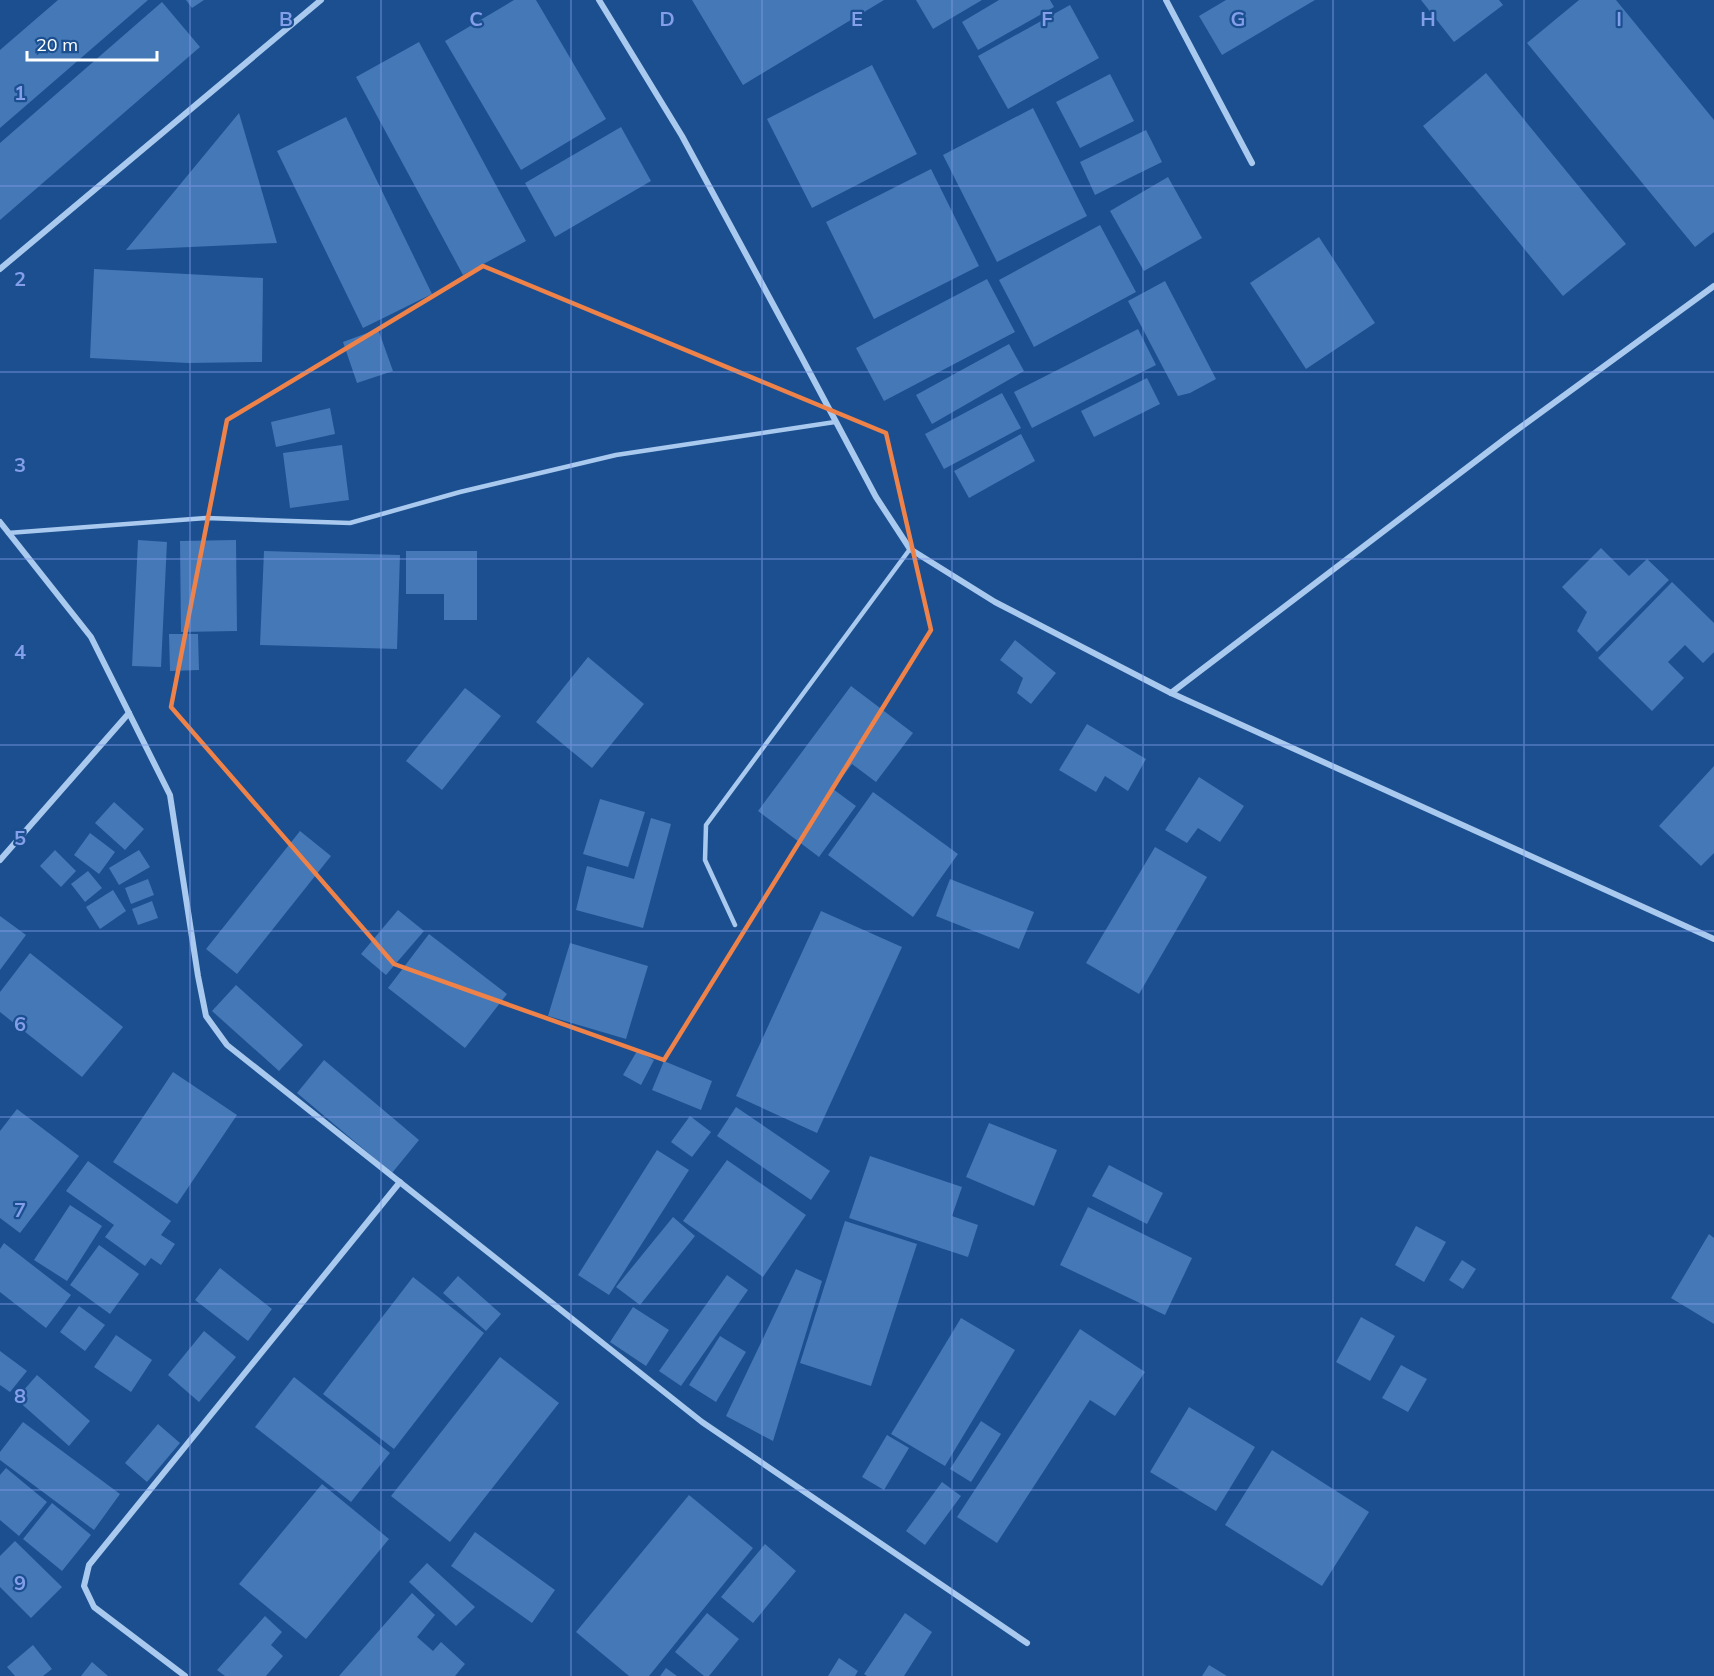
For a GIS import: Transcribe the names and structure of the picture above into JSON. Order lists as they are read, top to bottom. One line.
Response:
{"scale_bar":"20 m","grid":{"columns":["B","C","D","E","F","G","H","I"],"rows":["1","2","3","4","5","6","7","8","9"]}}
